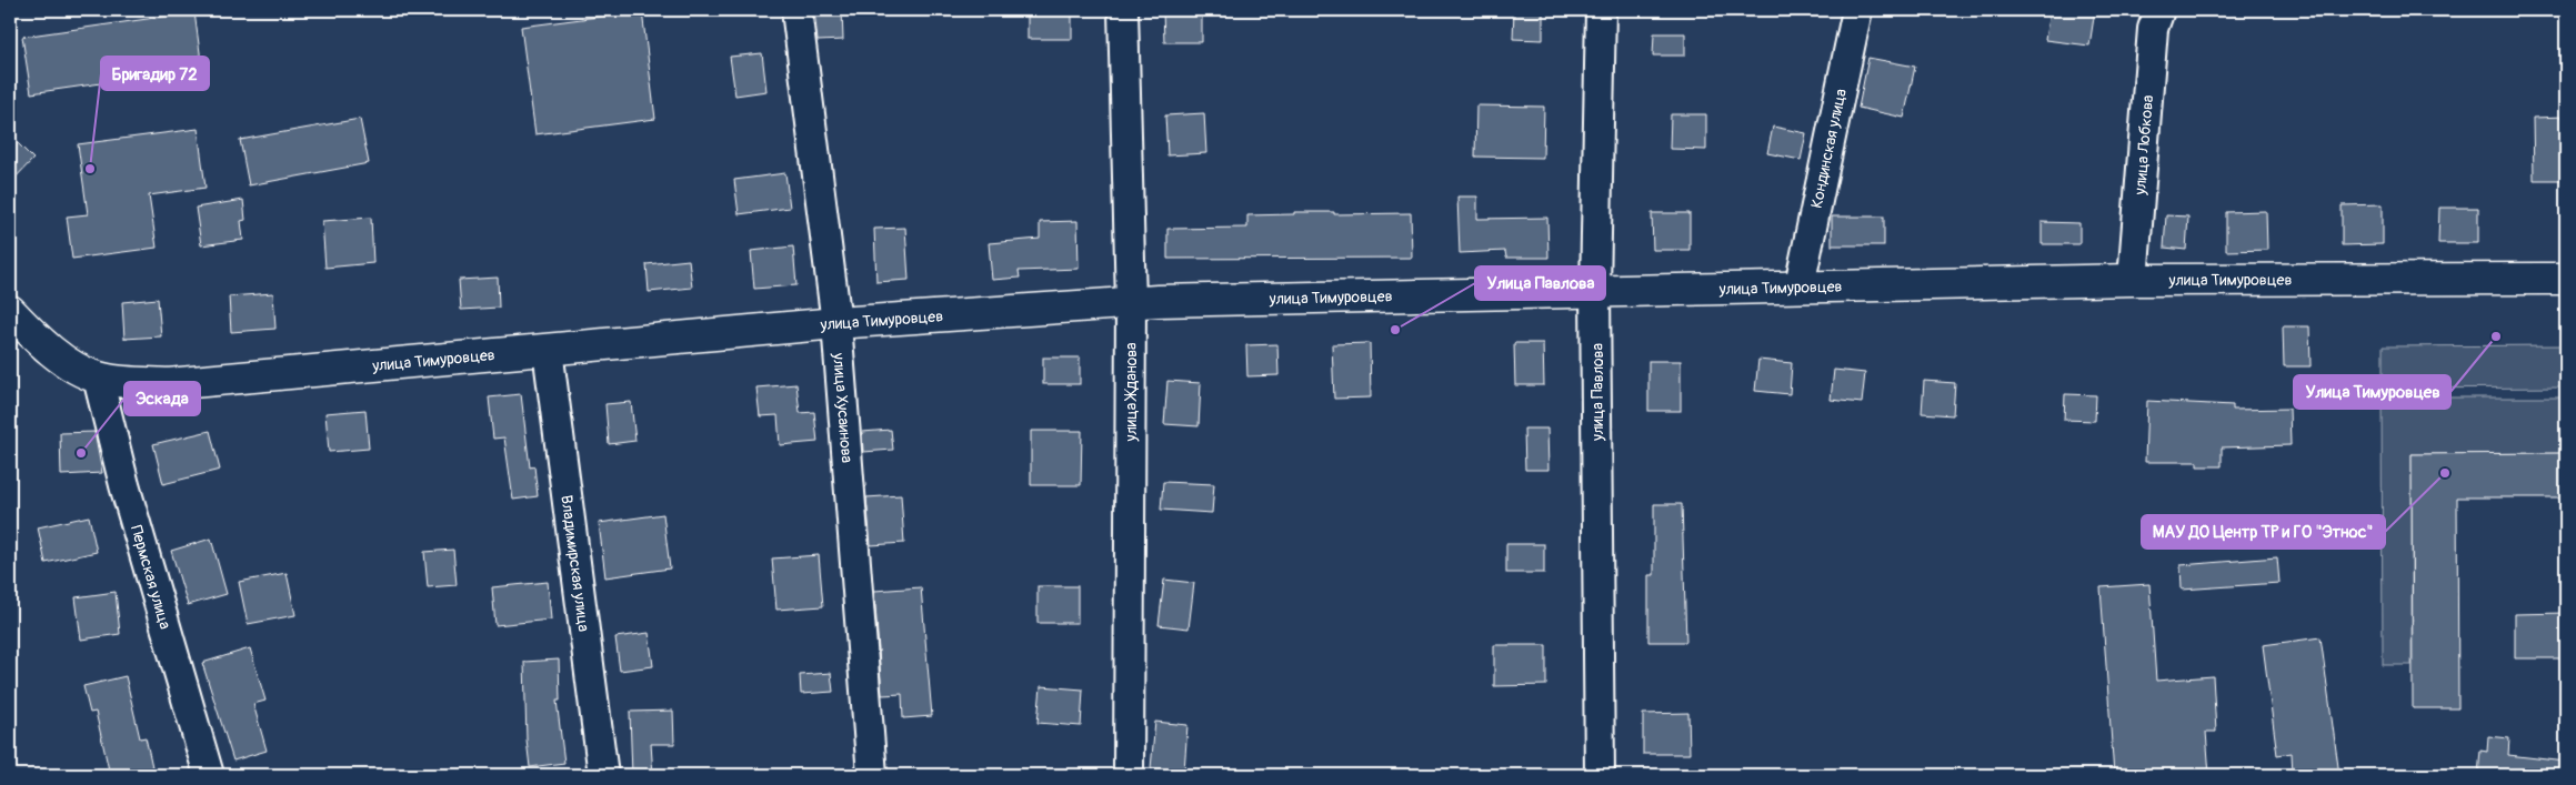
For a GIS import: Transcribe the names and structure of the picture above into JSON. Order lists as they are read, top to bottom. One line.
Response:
{"streets":{"main road":["улица Тимуровцев"],"street":["улица Лобкова","Кондинская улица","улица Жданова","улица Павлова","улица Хусаинова","Владимирская улица","Пермская улица"]},"crossings":[["улица Лобкова","улица Тимуровцев"],["Кондинская улица","улица Тимуровцев"],["улица Тимуровцев","улица Жданова"],["улица Тимуровцев","улица Павлова"],["улица Тимуровцев","улица Хусаинова"],["улица Тимуровцев","Владимирская улица"],["улица Тимуровцев","Пермская улица"]],"places":["Бригадир 72","Улица Павлова","Улица Тимуровцев","Эскада","МАУ ДО Центр ТР и ГО \"Этнос\""]}
